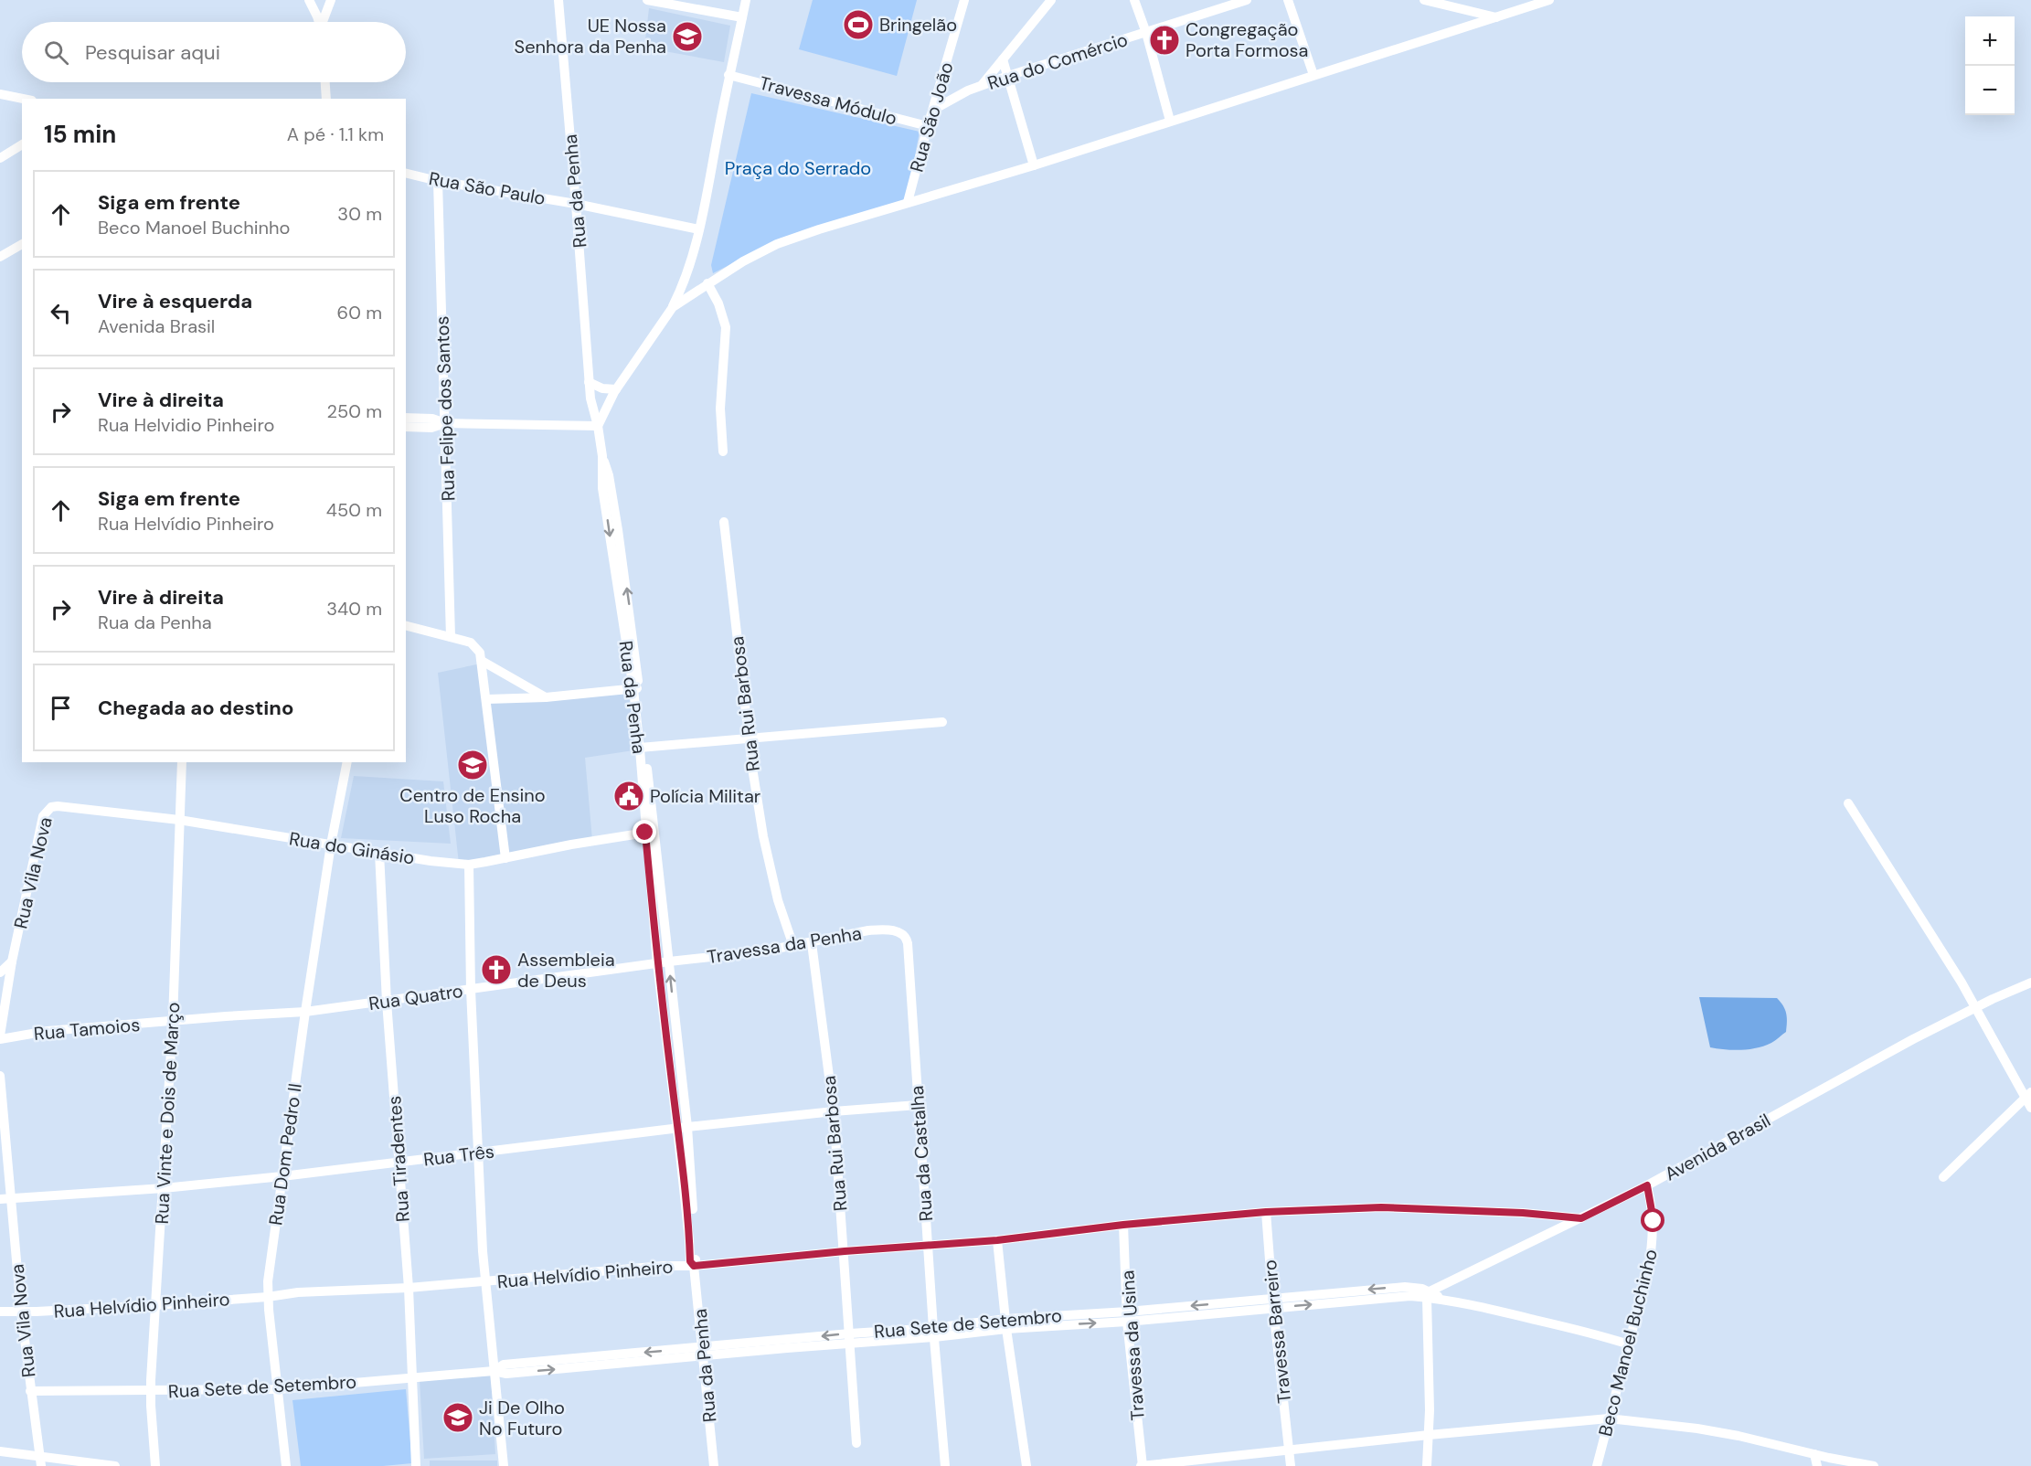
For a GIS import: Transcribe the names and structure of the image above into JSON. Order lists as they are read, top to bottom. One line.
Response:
{"streets":{"street":["Rua do Comércio","Travessa Módulo","Rua São João","Rua São Paulo","Rua da Penha","Rua Felipe dos Santos","Rua Rui Barbosa","Rua do Ginásio","Rua Vila Nova","Travessa da Penha","Rua Quatro","Rua Tamoios","Rua Vinte e Dois de Março","Avenida Brasil","Rua da Castalha","Rua Dom Pedro II","Rua Três","Rua Tiradentes","Rua Helvídio Pinheiro","Rua Sete de Setembro","Travessa Barreiro","Beco Manoel Buchinho","Travessa da Usina"]},"crossings":[["Rua do Comércio","Rua São João"],["Travessa Módulo","Rua São João"],["Rua São Paulo","Rua da Penha"],["Rua São Paulo","Rua Felipe dos Santos"],["Rua da Penha","Rua do Ginásio"],["Rua da Penha","Travessa da Penha"],["Rua da Penha","Rua Quatro"],["Rua da Penha","Rua Três"],["Rua da Penha","Rua Helvídio Pinheiro"],["Rua da Penha","Rua Sete de Setembro"],["Rua Rui Barbosa","Travessa da Penha"],["Rua Rui Barbosa","Rua Três"],["Rua Rui Barbosa","Rua Helvídio Pinheiro"],["Rua Rui Barbosa","Rua Sete de Setembro"],["Rua do Ginásio","Rua Vila Nova"],["Rua do Ginásio","Rua Vinte e Dois de Março"],["Rua do Ginásio","Rua Dom Pedro II"],["Rua do Ginásio","Rua Tiradentes"],["Rua Vila Nova","Rua Tamoios"],["Rua Vila Nova","Rua Três"],["Rua Vila Nova","Rua Helvídio Pinheiro"],["Rua Vila Nova","Rua Sete de Setembro"],["Travessa da Penha","Rua Quatro"],["Travessa da Penha","Rua da Castalha"],["Rua Quatro","Rua Tamoios"],["Rua Quatro","Rua Dom Pedro II"],["Rua Quatro","Rua Tiradentes"],["Rua Tamoios","Rua Vinte e Dois de Março"],["Rua Tamoios","Rua Dom Pedro II"],["Rua Vinte e Dois de Março","Rua Três"],["Rua Vinte e Dois de Março","Rua Helvídio Pinheiro"],["Rua Vinte e Dois de Março","Rua Sete de Setembro"],["Avenida Brasil","Rua Helvídio Pinheiro"],["Avenida Brasil","Rua Sete de Setembro"],["Avenida Brasil","Beco Manoel Buchinho"],["Rua da Castalha","Rua Três"],["Rua da Castalha","Rua Helvídio Pinheiro"],["Rua da Castalha","Rua Sete de Setembro"],["Rua Dom Pedro II","Rua Três"],["Rua Dom Pedro II","Rua Helvídio Pinheiro"],["Rua Dom Pedro II","Rua Sete de Setembro"],["Rua Três","Rua Tiradentes"],["Rua Tiradentes","Rua Helvídio Pinheiro"],["Rua Tiradentes","Rua Sete de Setembro"],["Rua Helvídio Pinheiro","Travessa Barreiro"],["Rua Helvídio Pinheiro","Travessa da Usina"],["Rua Sete de Setembro","Travessa Barreiro"],["Rua Sete de Setembro","Beco Manoel Buchinho"],["Rua Sete de Setembro","Travessa da Usina"]],"parks":["Praça do Serrado"],"places":{"sports":["Bringelão"],"school or university":["UE Nossa Senhora da Penha","Centro de Ensino Luso Rocha","Ji De Olho No Futuro"],"church":["Congregação Porta Formosa","Assembleia de Deus"],"public building":["Polícia Militar"]},"page":{"map_buttons":["+","−"],"search":"Pesquisar aqui","heading":["15 min","A pé · 1.1 km"],"list":[["Siga em frente","Beco Manoel Buchinho","30 m"],["Vire à esquerda","Avenida Brasil","60 m"],["Vire à direita","Rua Helvidio Pinheiro","250 m"],["Siga em frente","Rua Helvídio Pinheiro","450 m"],["Vire à direita","Rua da Penha","340 m"],"Chegada ao destino"]}}
